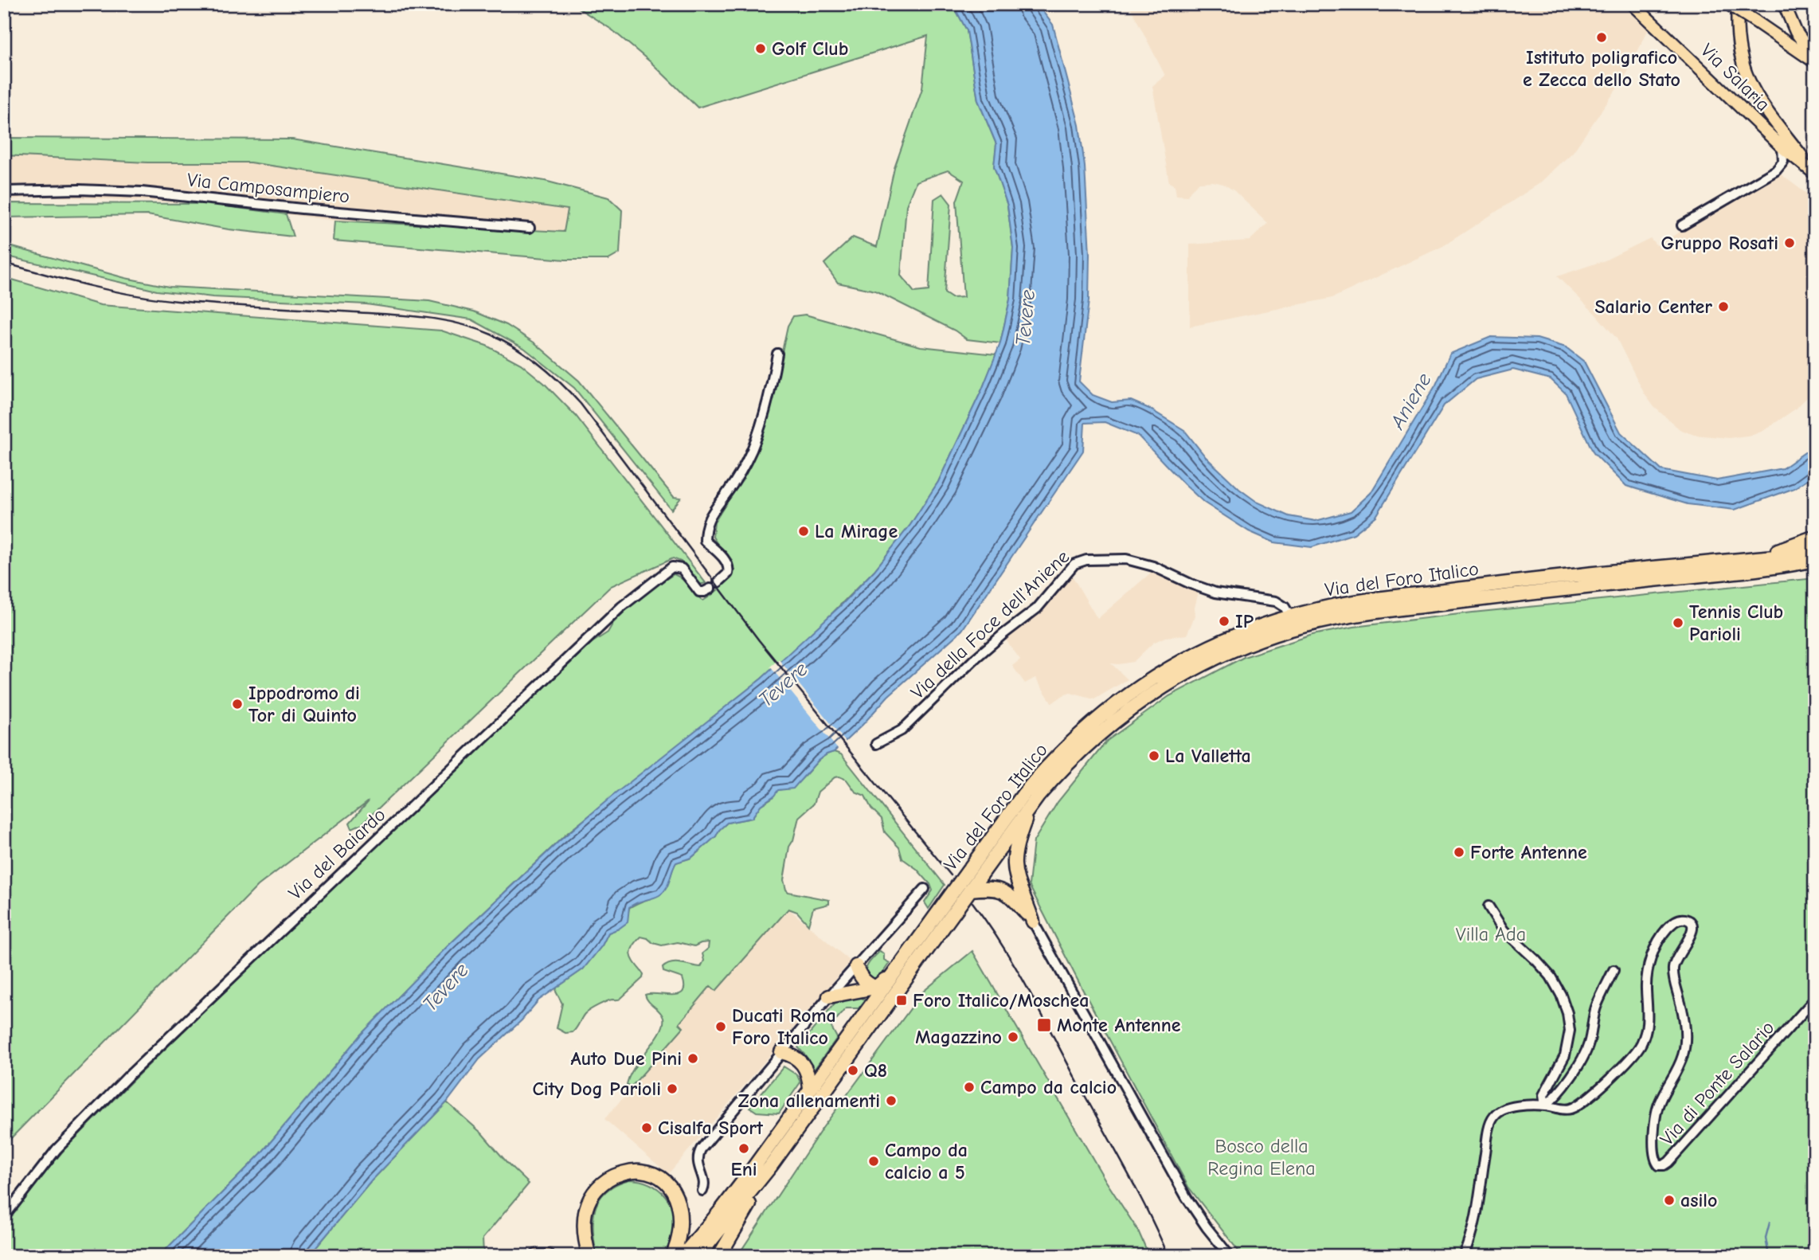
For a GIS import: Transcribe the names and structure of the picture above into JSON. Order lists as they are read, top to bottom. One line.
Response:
{"streets":{"highway":["Via del Foro Italico"],"main road":["Via Salaria"],"street":["Via Camposampiero","Via della Foce dell'Aniene","Via del Baiardo","Via di Ponte Salario"]},"crossings":[["Via del Foro Italico","Via della Foce dell'Aniene"]],"water":["Tevere","Aniene"],"parks":["Villa Ada","Bosco della Regina Elena"],"places":{"other":["Istituto poligrafico e Zecca dello Stato","Golf Club","Gruppo Rosati","Salario Center","La Mirage","IP","Tennis Club Parioli","Ippodromo di Tor di Quinto","La Valletta","Forte Antenne","Ducati Roma Foro Italico","Magazzino","Auto Due Pini","Q8","Campo da calcio","City Dog Parioli","Zona allenamenti","Cisalfa Sport","Eni","Campo da calcio a 5","asilo"],"transit":["Foro Italico/Moschea","Monte Antenne"]}}
